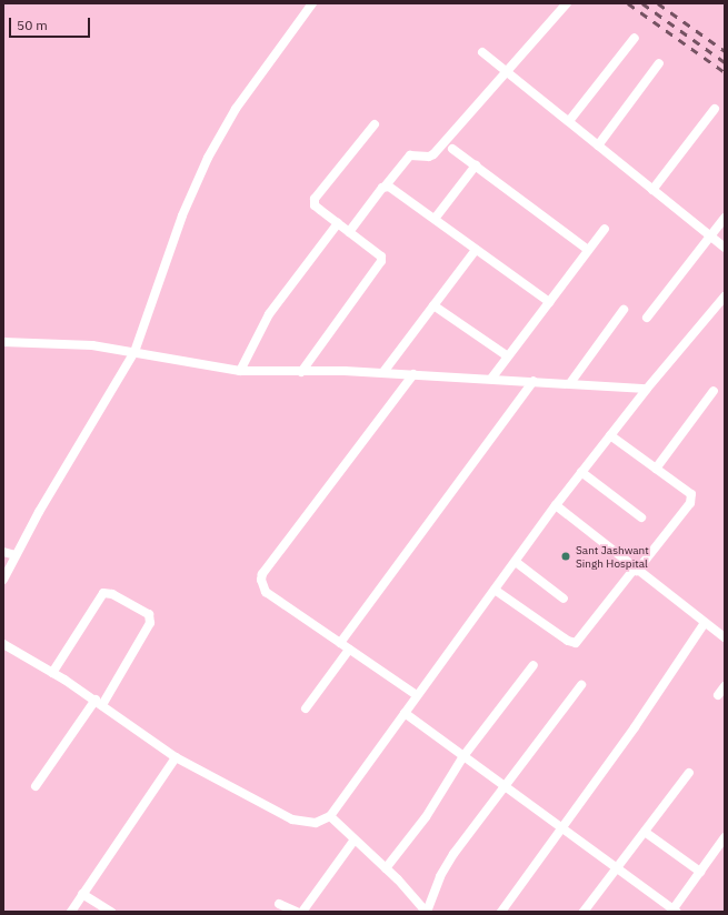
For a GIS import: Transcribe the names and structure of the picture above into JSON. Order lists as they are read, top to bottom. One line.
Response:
{"places":["Sant Jashwant Singh Hospital"],"scale_bar":"50 m"}
